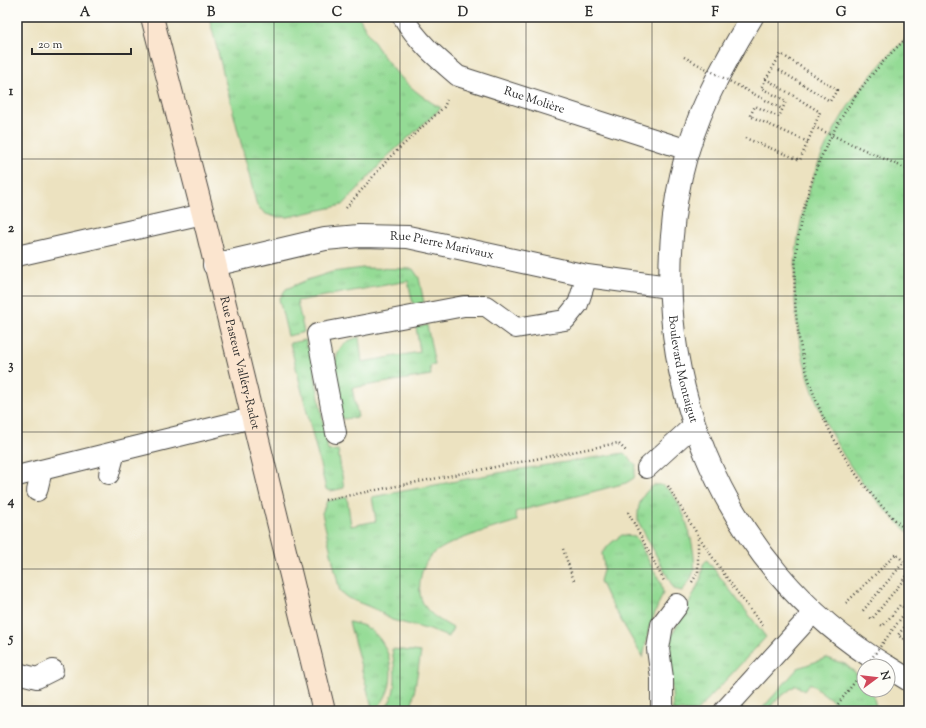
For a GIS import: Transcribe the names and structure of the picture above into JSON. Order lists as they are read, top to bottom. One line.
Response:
{"streets":{"street":["Rue Pierre Marivaux","Rue Pasteur Valléry-Radot","Boulevard Montaigut"],"lane":["Rue Molière"]},"crossings":[["Rue Molière","Boulevard Montaigut"],["Rue Pierre Marivaux","Rue Pasteur Valléry-Radot"],["Rue Pierre Marivaux","Boulevard Montaigut"]],"scale_bar":"20 m","north":"right","grid":{"columns":["A","B","C","D","E","F","G"],"rows":["1","2","3","4","5"]}}
